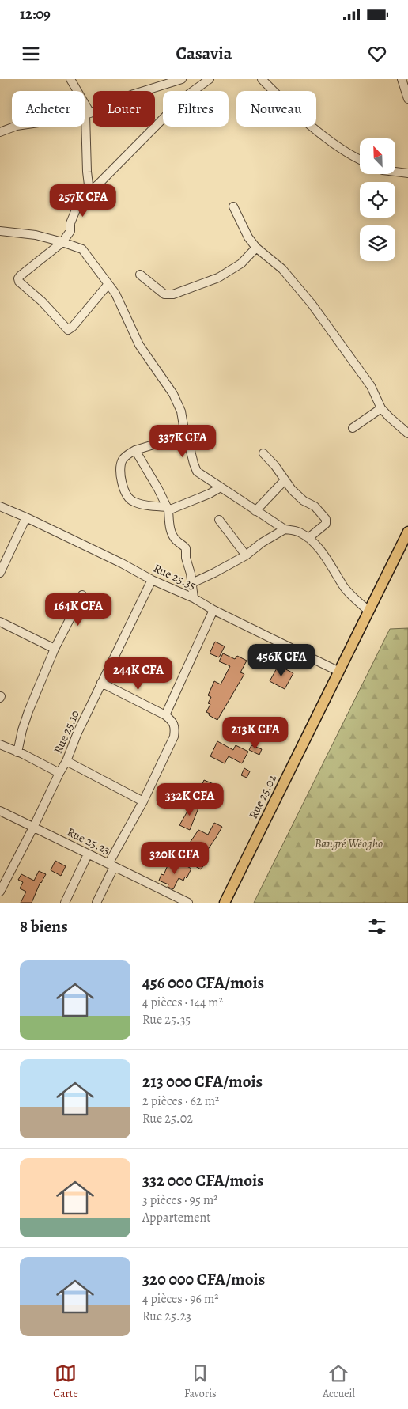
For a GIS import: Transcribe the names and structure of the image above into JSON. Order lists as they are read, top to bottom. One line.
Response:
{"streets":{"main road":["Rue 25.02"],"street":["Rue 25.35","Rue 25.10","Rue 25.23"]},"crossings":[["Rue 25.35","Rue 25.10"],["Rue 25.35","Rue 25.02"],["Rue 25.10","Rue 25.23"]],"parks":["Bangré Wéogho"],"north":"top left","page":{"status":"12:09","header":"Casavia","chip":["Acheter","Louer","Filtres","Nouveau"],"price":["257K CFA","337K CFA","164K CFA","456K CFA","244K CFA","213K CFA","332K CFA","320K CFA"],"heading":"8 biens","list":[{"name":"456 000 CFA/mois","note":"4 pièces · 144 m² · Rue 25.35"},{"name":"213 000 CFA/mois","note":"2 pièces · 62 m² · Rue 25.02"},{"name":"332 000 CFA/mois","note":"3 pièces · 95 m² · Appartement"},{"name":"320 000 CFA/mois","note":"4 pièces · 96 m² · Rue 25.23"}],"tabs":["Carte","Favoris","Accueil"]}}
